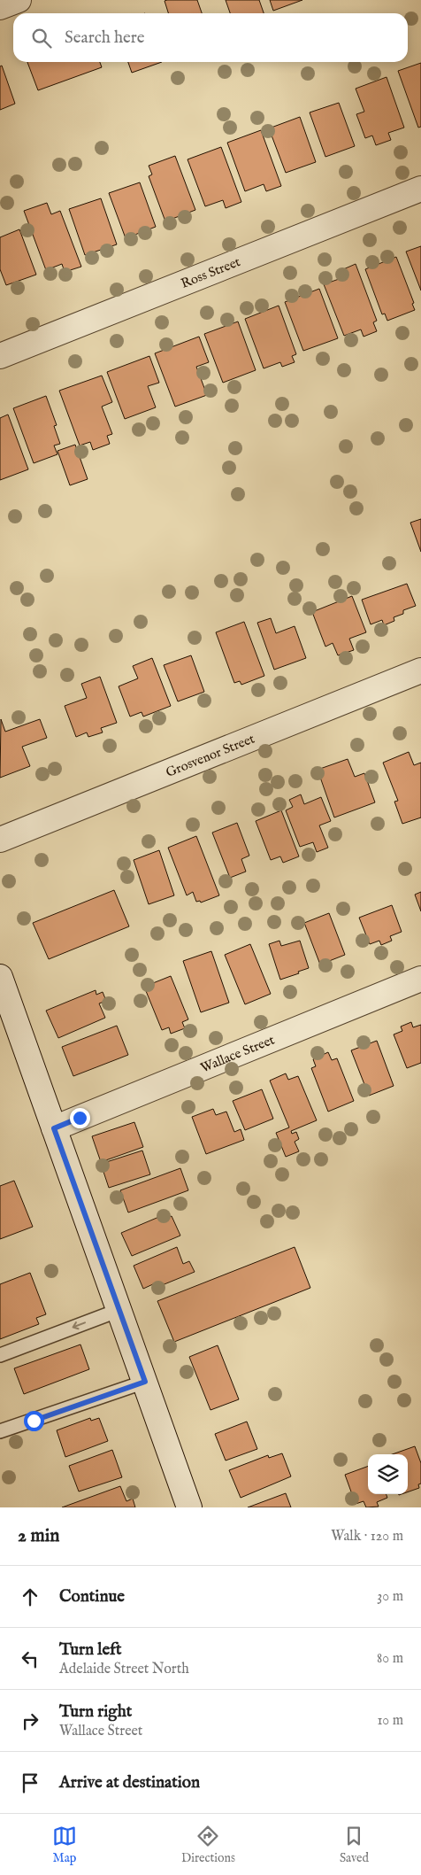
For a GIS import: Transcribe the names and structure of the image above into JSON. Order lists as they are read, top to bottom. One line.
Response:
{"streets":{"street":["Ross Street","Grosvenor Street","Wallace Street"]},"page":{"search":"Search here","heading":["2 min","Walk · 120 m"],"list":[["Continue","30 m"],["Turn left","Adelaide Street North","80 m"],["Turn right","Wallace Street","10 m"],"Arrive at destination"],"nav":["Map","Directions","Saved"]}}
